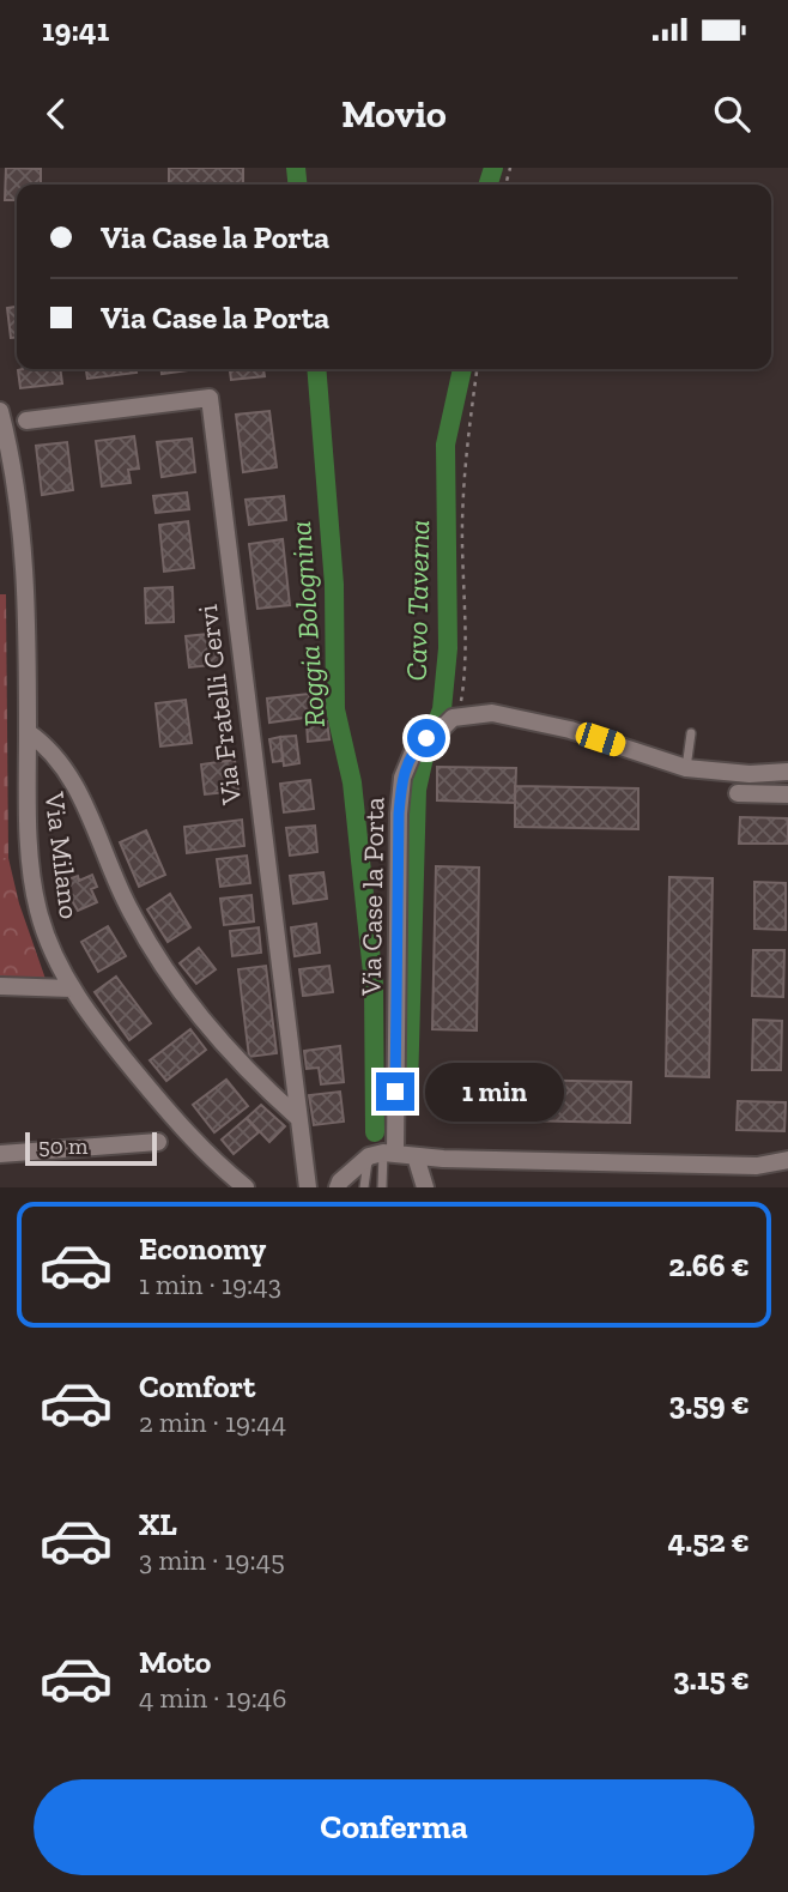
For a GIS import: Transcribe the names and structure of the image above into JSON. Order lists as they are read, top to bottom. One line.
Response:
{"streets":{"street":["Via Fratelli Cervi","Via Milano","Via Case la Porta"]},"water":["Cavo Taverna","Roggia Bolognina"],"scale_bar":"50 m","page":{"status":"19:41","header":"Movio","banner":["Via Case la Porta","Via Case la Porta"],"bubble":"1 min","scale":"50 m","list":[{"name":"Economy","note":"1 min · 19:43","value":"2.66 €"},{"name":"Comfort","note":"2 min · 19:44","value":"3.59 €"},{"name":"XL","note":"3 min · 19:45","value":"4.52 €"},{"name":"Moto","note":"4 min · 19:46","value":"3.15 €"}],"buttons":"Conferma"}}
